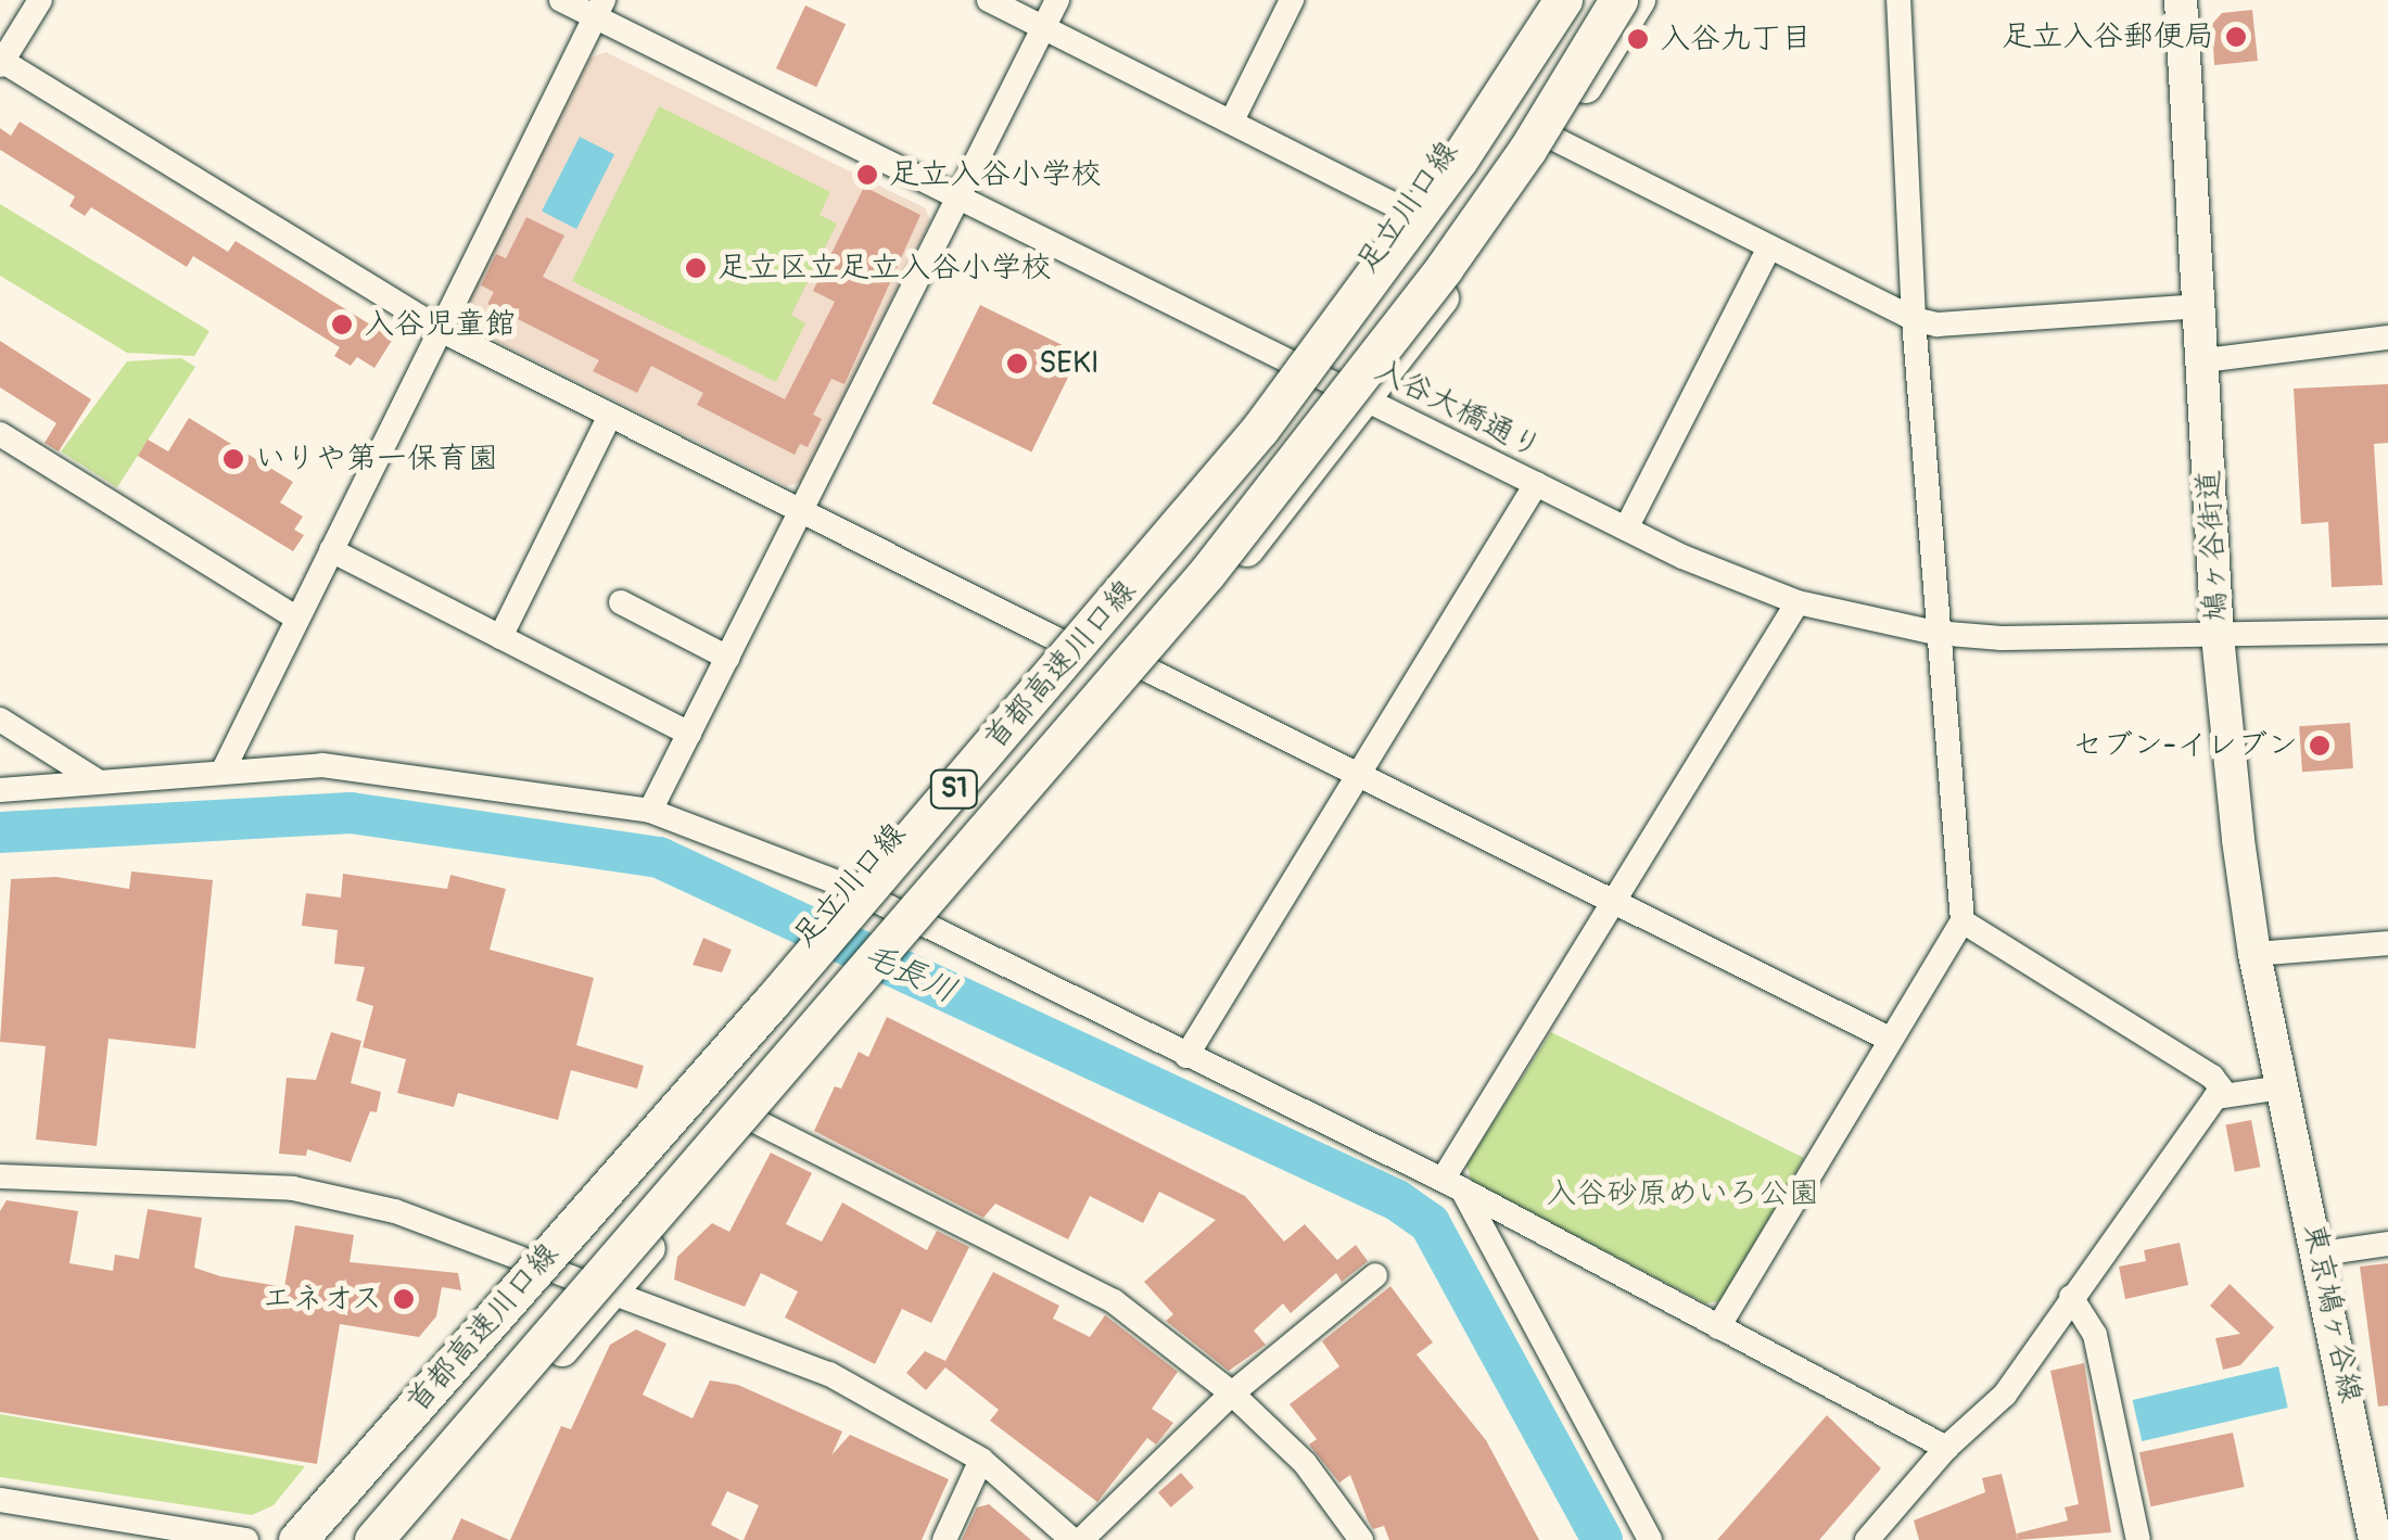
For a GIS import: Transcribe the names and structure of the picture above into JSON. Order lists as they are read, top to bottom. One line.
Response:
{"streets":{"highway":["首都高速川口線","S1"],"main road":["足立川口線","鳩ヶ谷街道","東京鳩ヶ谷線"],"street":["入谷大橋通り"]},"crossings":[["足立川口線","入谷大橋通り"],["入谷大橋通り","鳩ヶ谷街道"],["鳩ヶ谷街道","東京鳩ヶ谷線"]],"water":["毛長川"],"parks":["入谷砂原めいろ公園"],"places":["足立入谷郵便局","入谷九丁目","足立入谷小学校","足立区立足立入谷小学校","入谷児童館","SEKI","いりや第一保育園","セブン-イレブン","エネオス"]}
